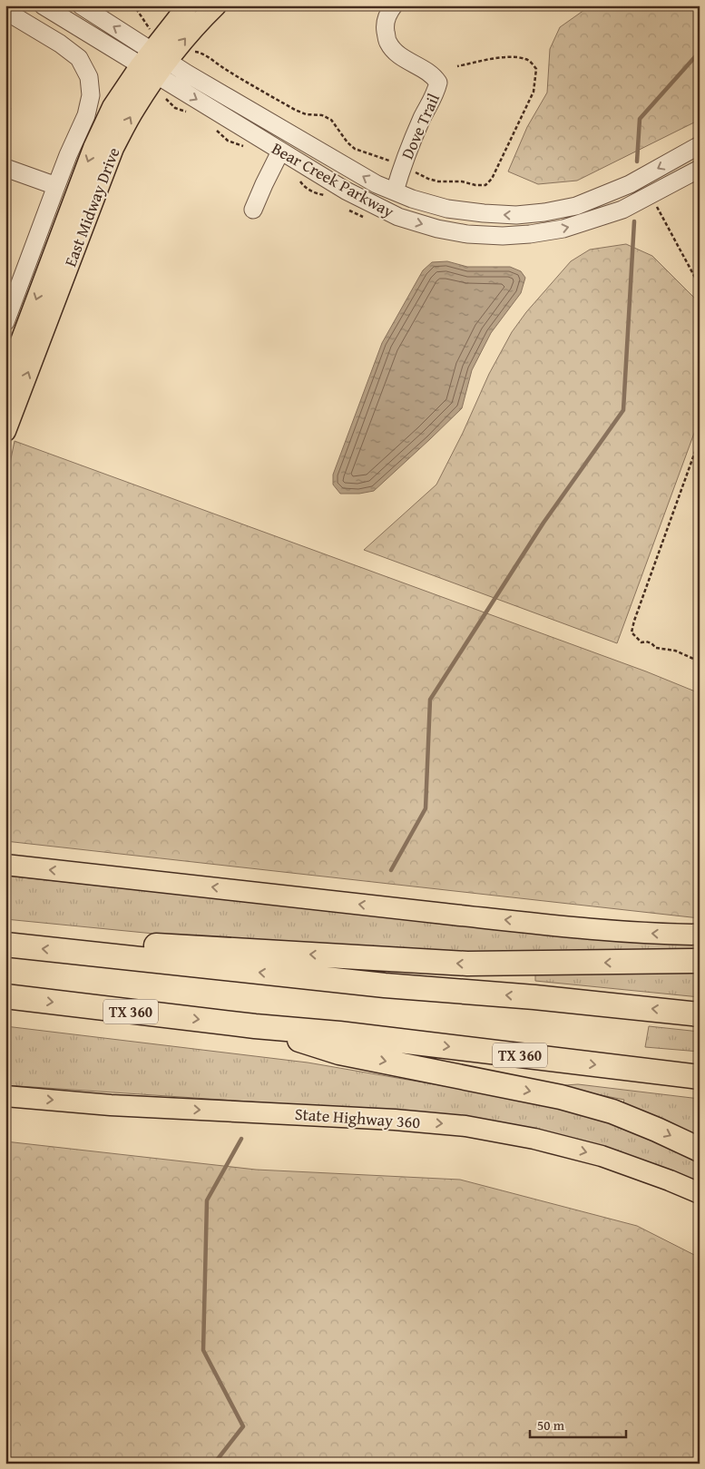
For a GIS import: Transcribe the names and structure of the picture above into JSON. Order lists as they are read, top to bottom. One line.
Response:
{"streets":{"highway":["TX 360"],"main road":["East Midway Drive","State Highway 360"],"street":["Dove Trail","Bear Creek Parkway"]},"crossings":[["Dove Trail","Bear Creek Parkway"],["Bear Creek Parkway","East Midway Drive"]],"one_way":["State Highway 360"],"scale_bar":"50 m"}
